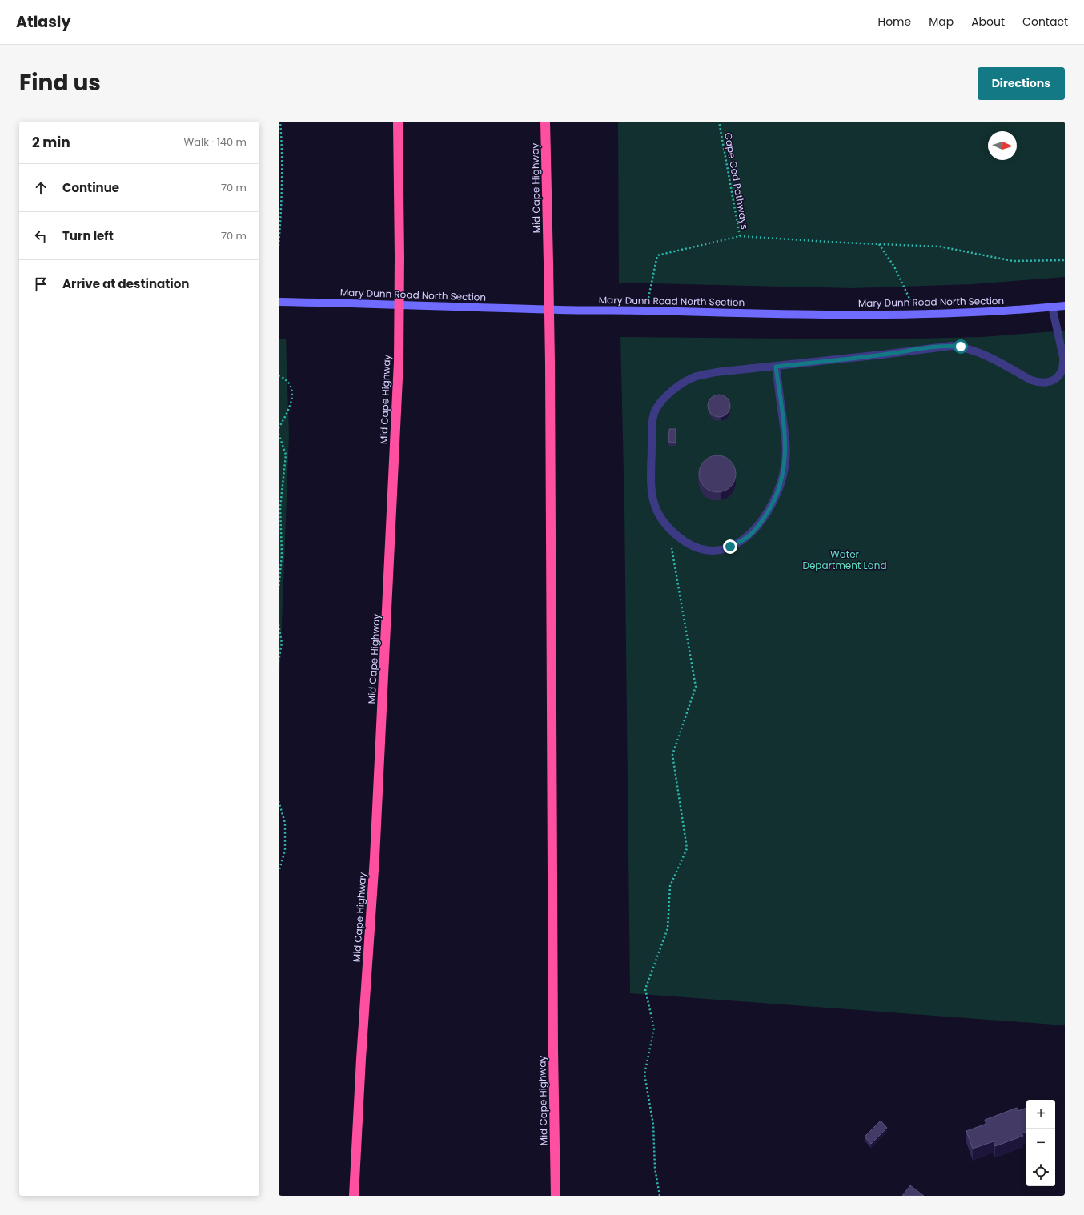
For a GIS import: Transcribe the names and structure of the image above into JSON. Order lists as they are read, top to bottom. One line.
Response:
{"streets":{"highway":["Mid Cape Highway"],"street":["Mary Dunn Road North Section"],"path":["Cape Cod Pathways"]},"crossings":[["Cape Cod Pathways","Mary Dunn Road North Section"]],"parks":["Water Department Land"],"north":"right","page":{"header":"Atlasly","nav":["Home","Map","About","Contact"],"title":"Find us","buttons":"Directions","heading":["2 min","Walk · 140 m"],"list":[["Continue","70 m"],["Turn left","70 m"],"Arrive at destination"],"map_buttons":["+","−"]}}
